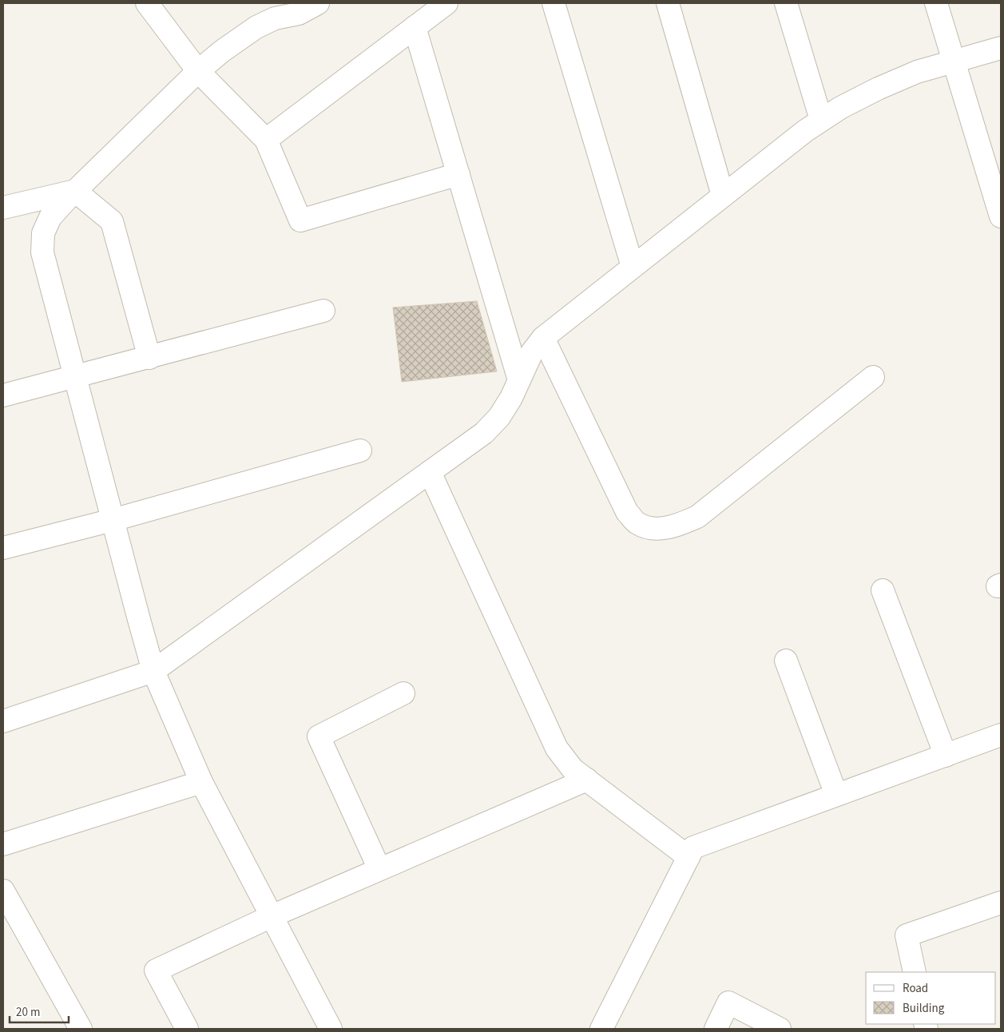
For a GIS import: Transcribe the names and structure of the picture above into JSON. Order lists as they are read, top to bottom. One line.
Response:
{"legend":["Road","Building"],"scale_bar":"20 m"}
